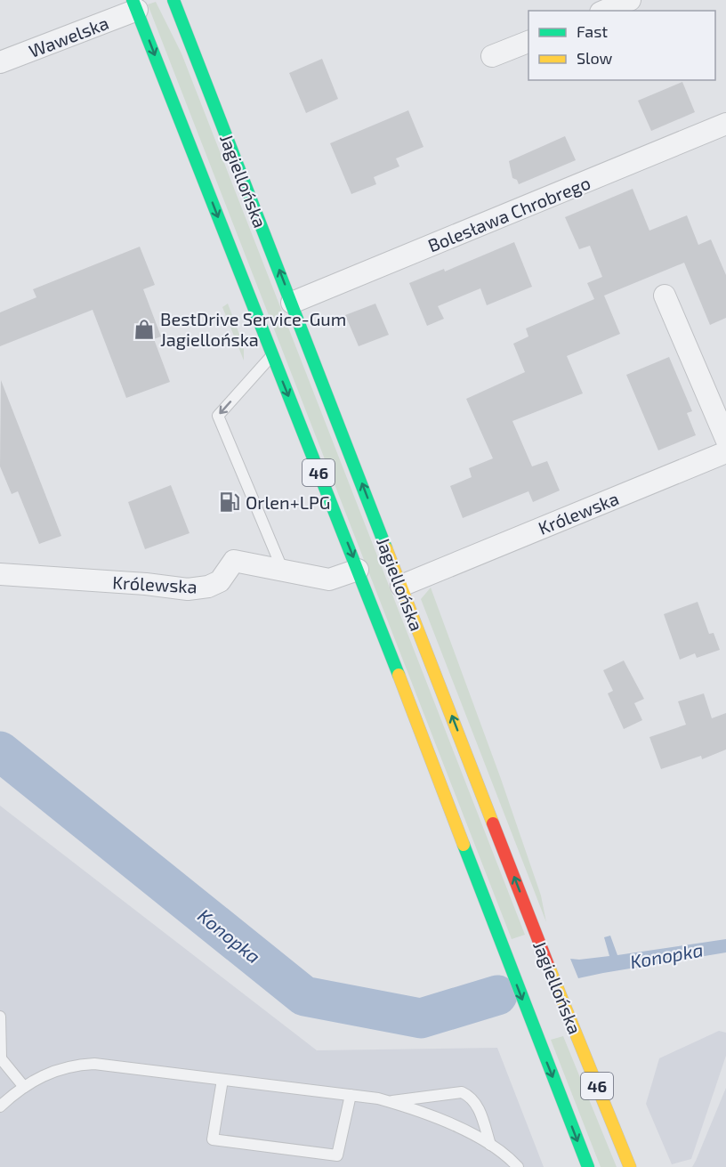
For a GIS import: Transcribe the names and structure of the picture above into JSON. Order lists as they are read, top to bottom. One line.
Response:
{"streets":{"main road":["Jagiellońska","46"],"street":["Wawelska","Bolesława Chrobrego","Królewska"]},"crossings":[["Wawelska","Jagiellońska"],["Jagiellońska","Bolesława Chrobrego"],["Jagiellońska","Królewska"]],"water":["Konopka"],"places":{"shop":["BestDrive Service-Gum Jagiellońska"],"fuel station":["Orlen+LPG"]},"legend":["Fast","Slow"]}
